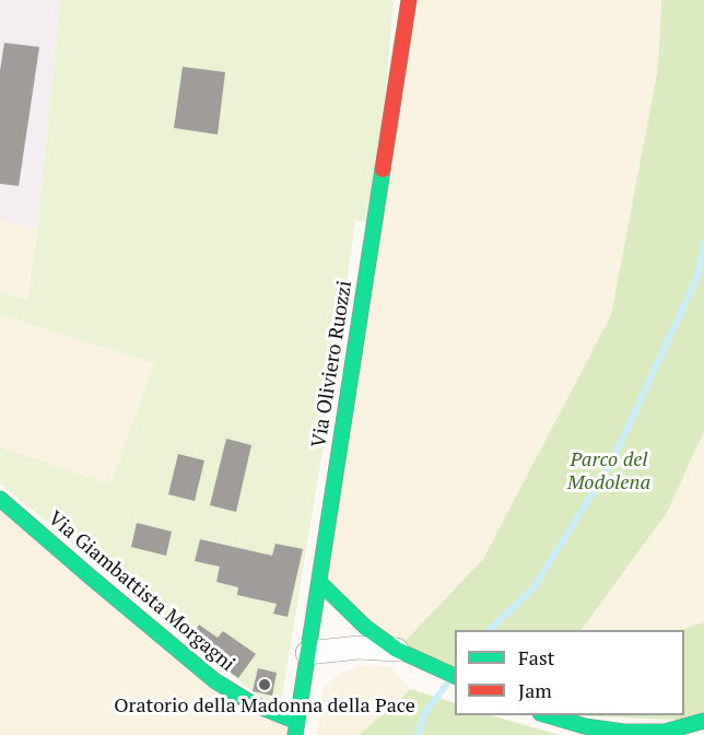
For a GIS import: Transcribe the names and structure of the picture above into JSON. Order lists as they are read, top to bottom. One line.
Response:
{"streets":{"street":["Via Oliviero Ruozzi","Via Giambattista Morgagni"]},"crossings":[["Via Oliviero Ruozzi","Via Giambattista Morgagni"]],"parks":["Parco del Modolena"],"places":["Oratorio della Madonna della Pace"],"legend":["Fast","Jam"]}
